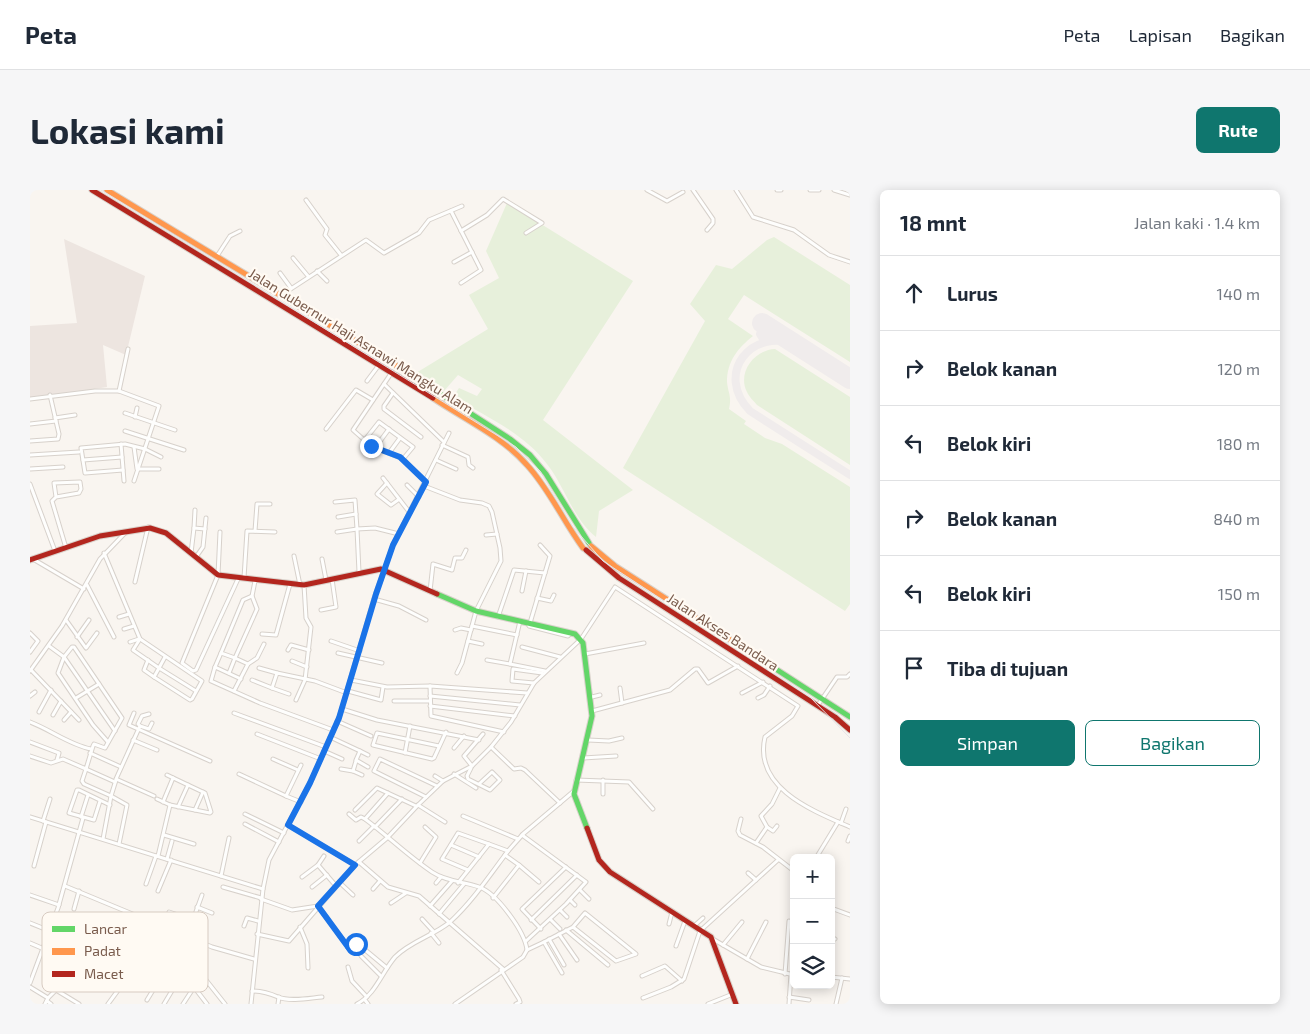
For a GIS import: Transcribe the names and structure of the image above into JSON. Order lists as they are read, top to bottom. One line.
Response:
{"streets":{"main road":["Jalan Gubernur Haji Asnawi Mangku Alam","Jalan Akses Bandara"]},"crossings":[["Jalan Gubernur Haji Asnawi Mangku Alam","Jalan Akses Bandara"]],"legend":["Lancar","Padat","Macet"],"page":{"header":"Peta","nav":["Peta","Lapisan","Bagikan"],"buttons":["Rute",["Simpan","Bagikan"]],"title":"Lokasi kami","heading":["18 mnt","Jalan kaki · 1.4 km"],"list":[["Lurus","140 m"],["Belok kanan","120 m"],["Belok kiri","180 m"],["Belok kanan","840 m"],["Belok kiri","150 m"],"Tiba di tujuan"],"map_buttons":["+","−"]}}
